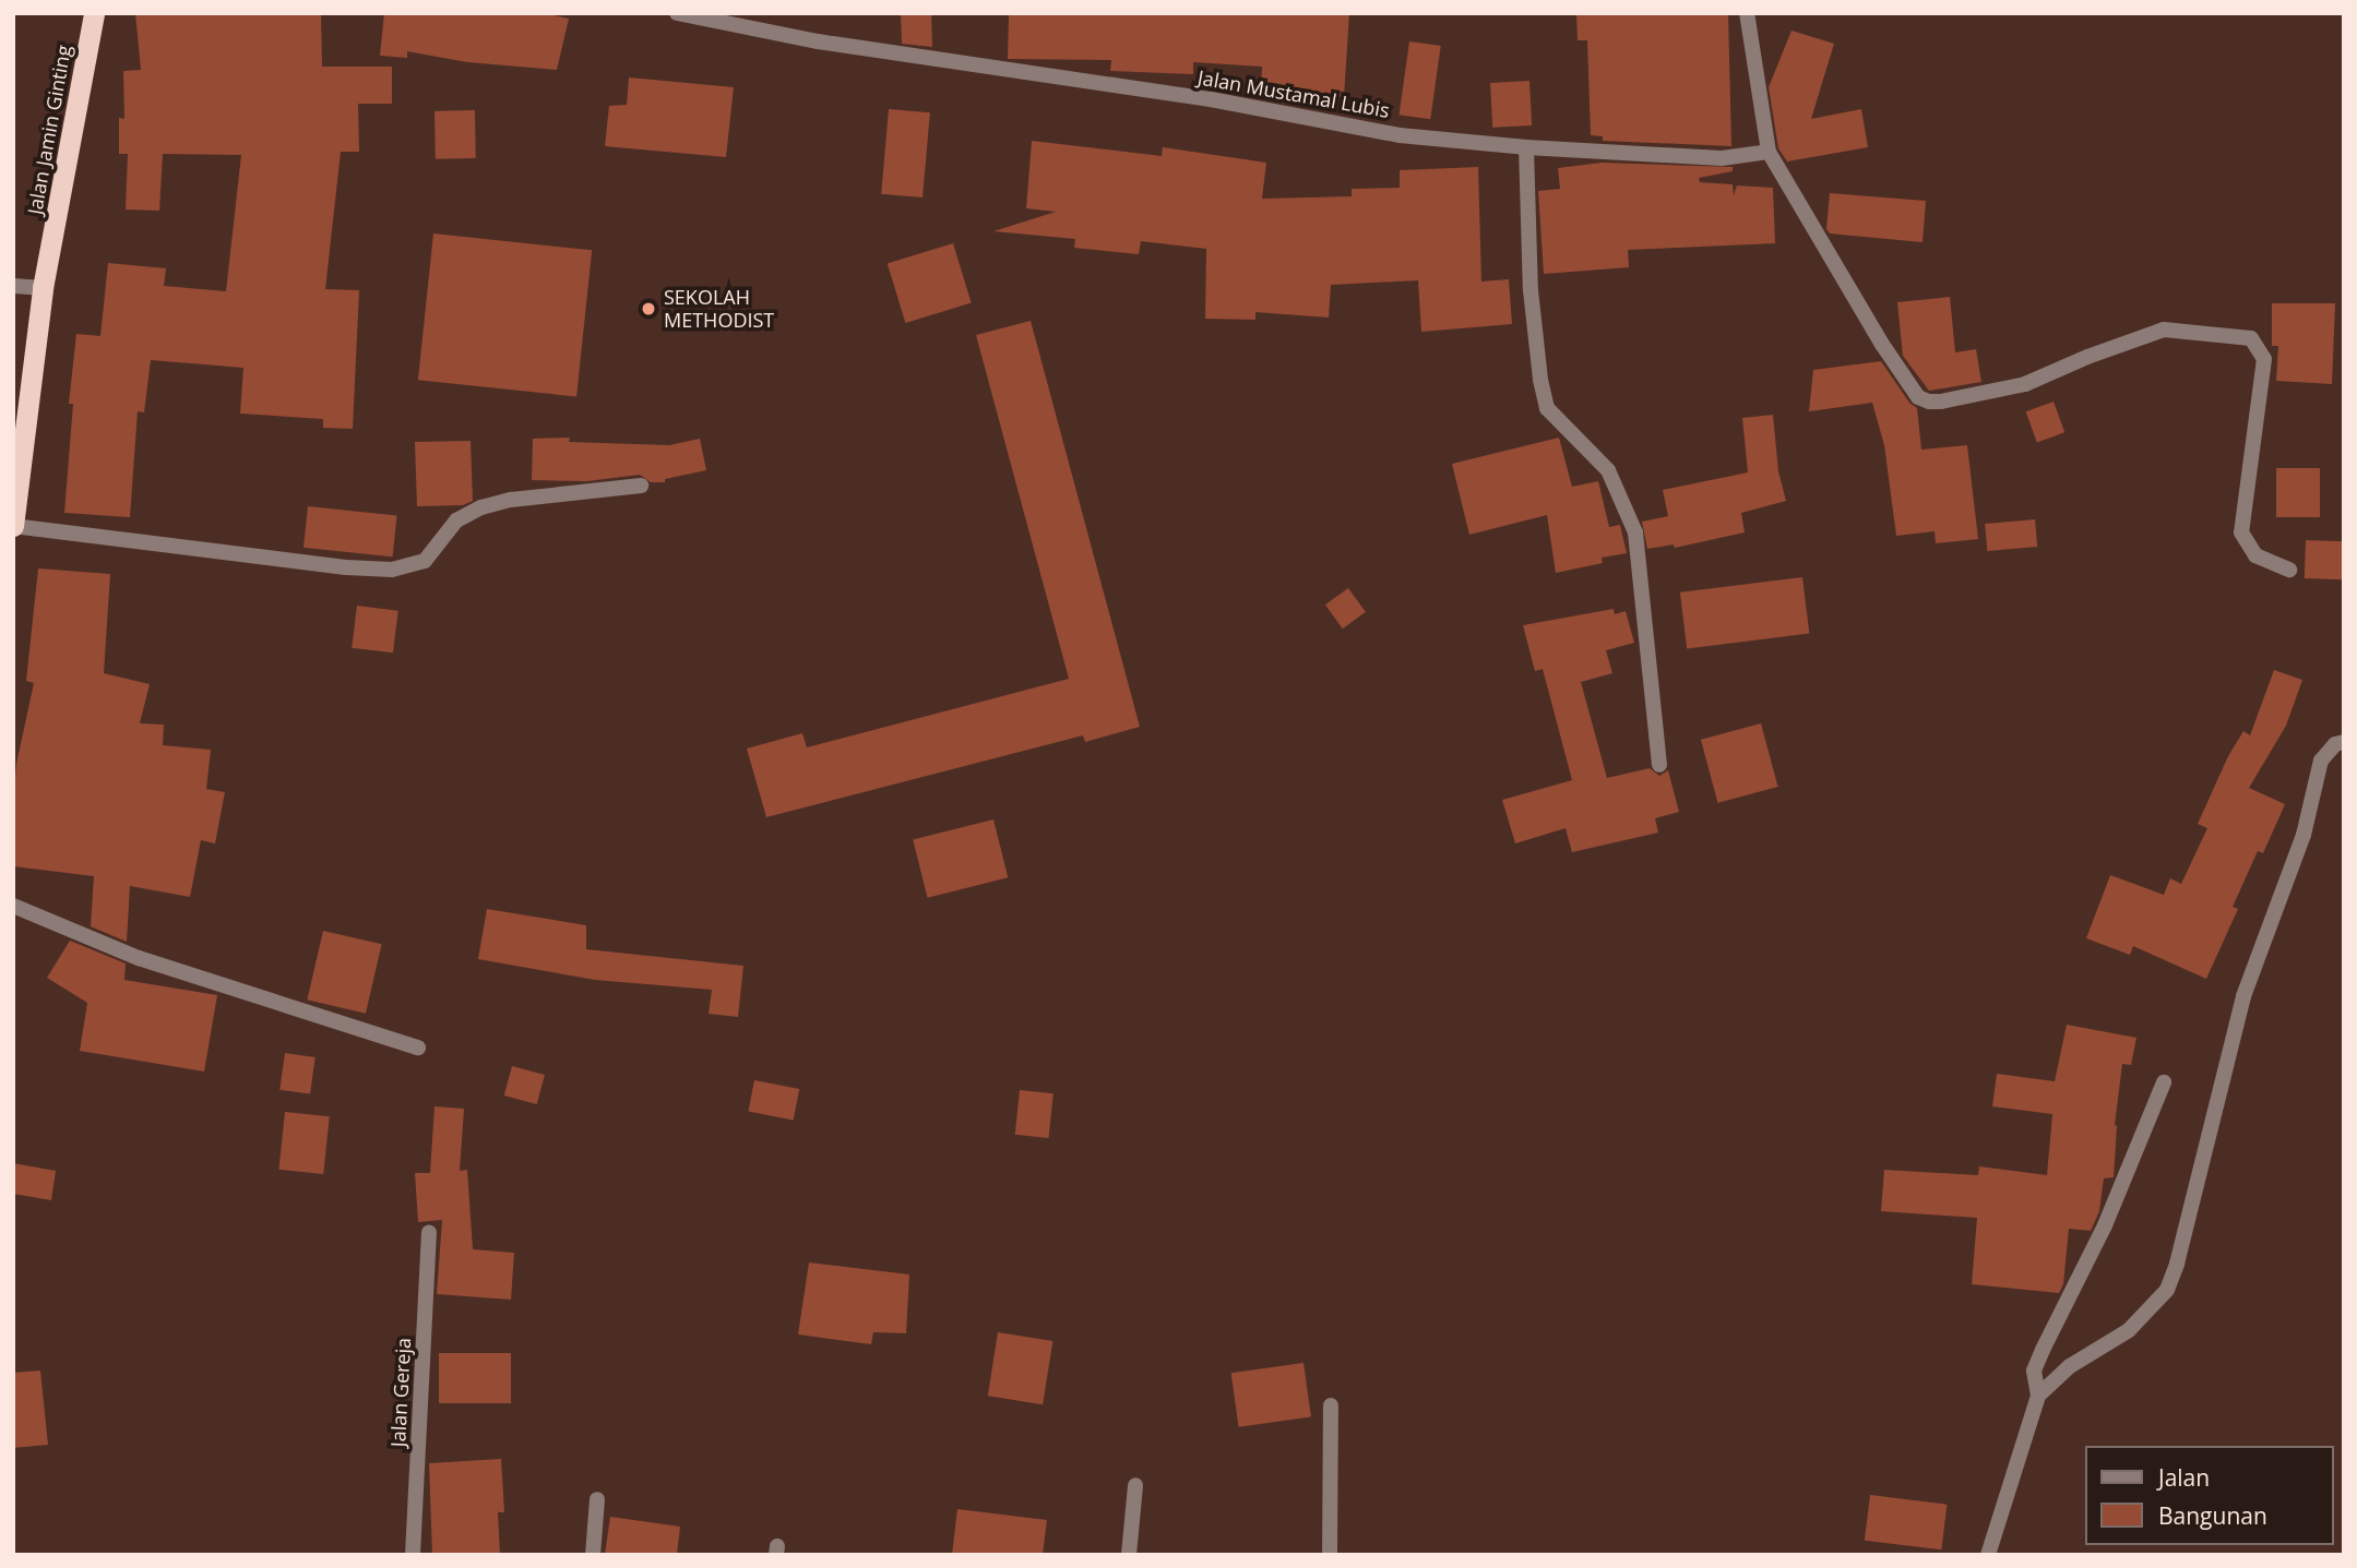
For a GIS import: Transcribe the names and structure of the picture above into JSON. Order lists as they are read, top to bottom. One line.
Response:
{"streets":{"highway":["Jalan Jamin Ginting"],"street":["Jalan Mustamal Lubis","Jalan Gereja"]},"places":["SEKOLAH METHODIST"],"legend":["Jalan","Bangunan"]}
